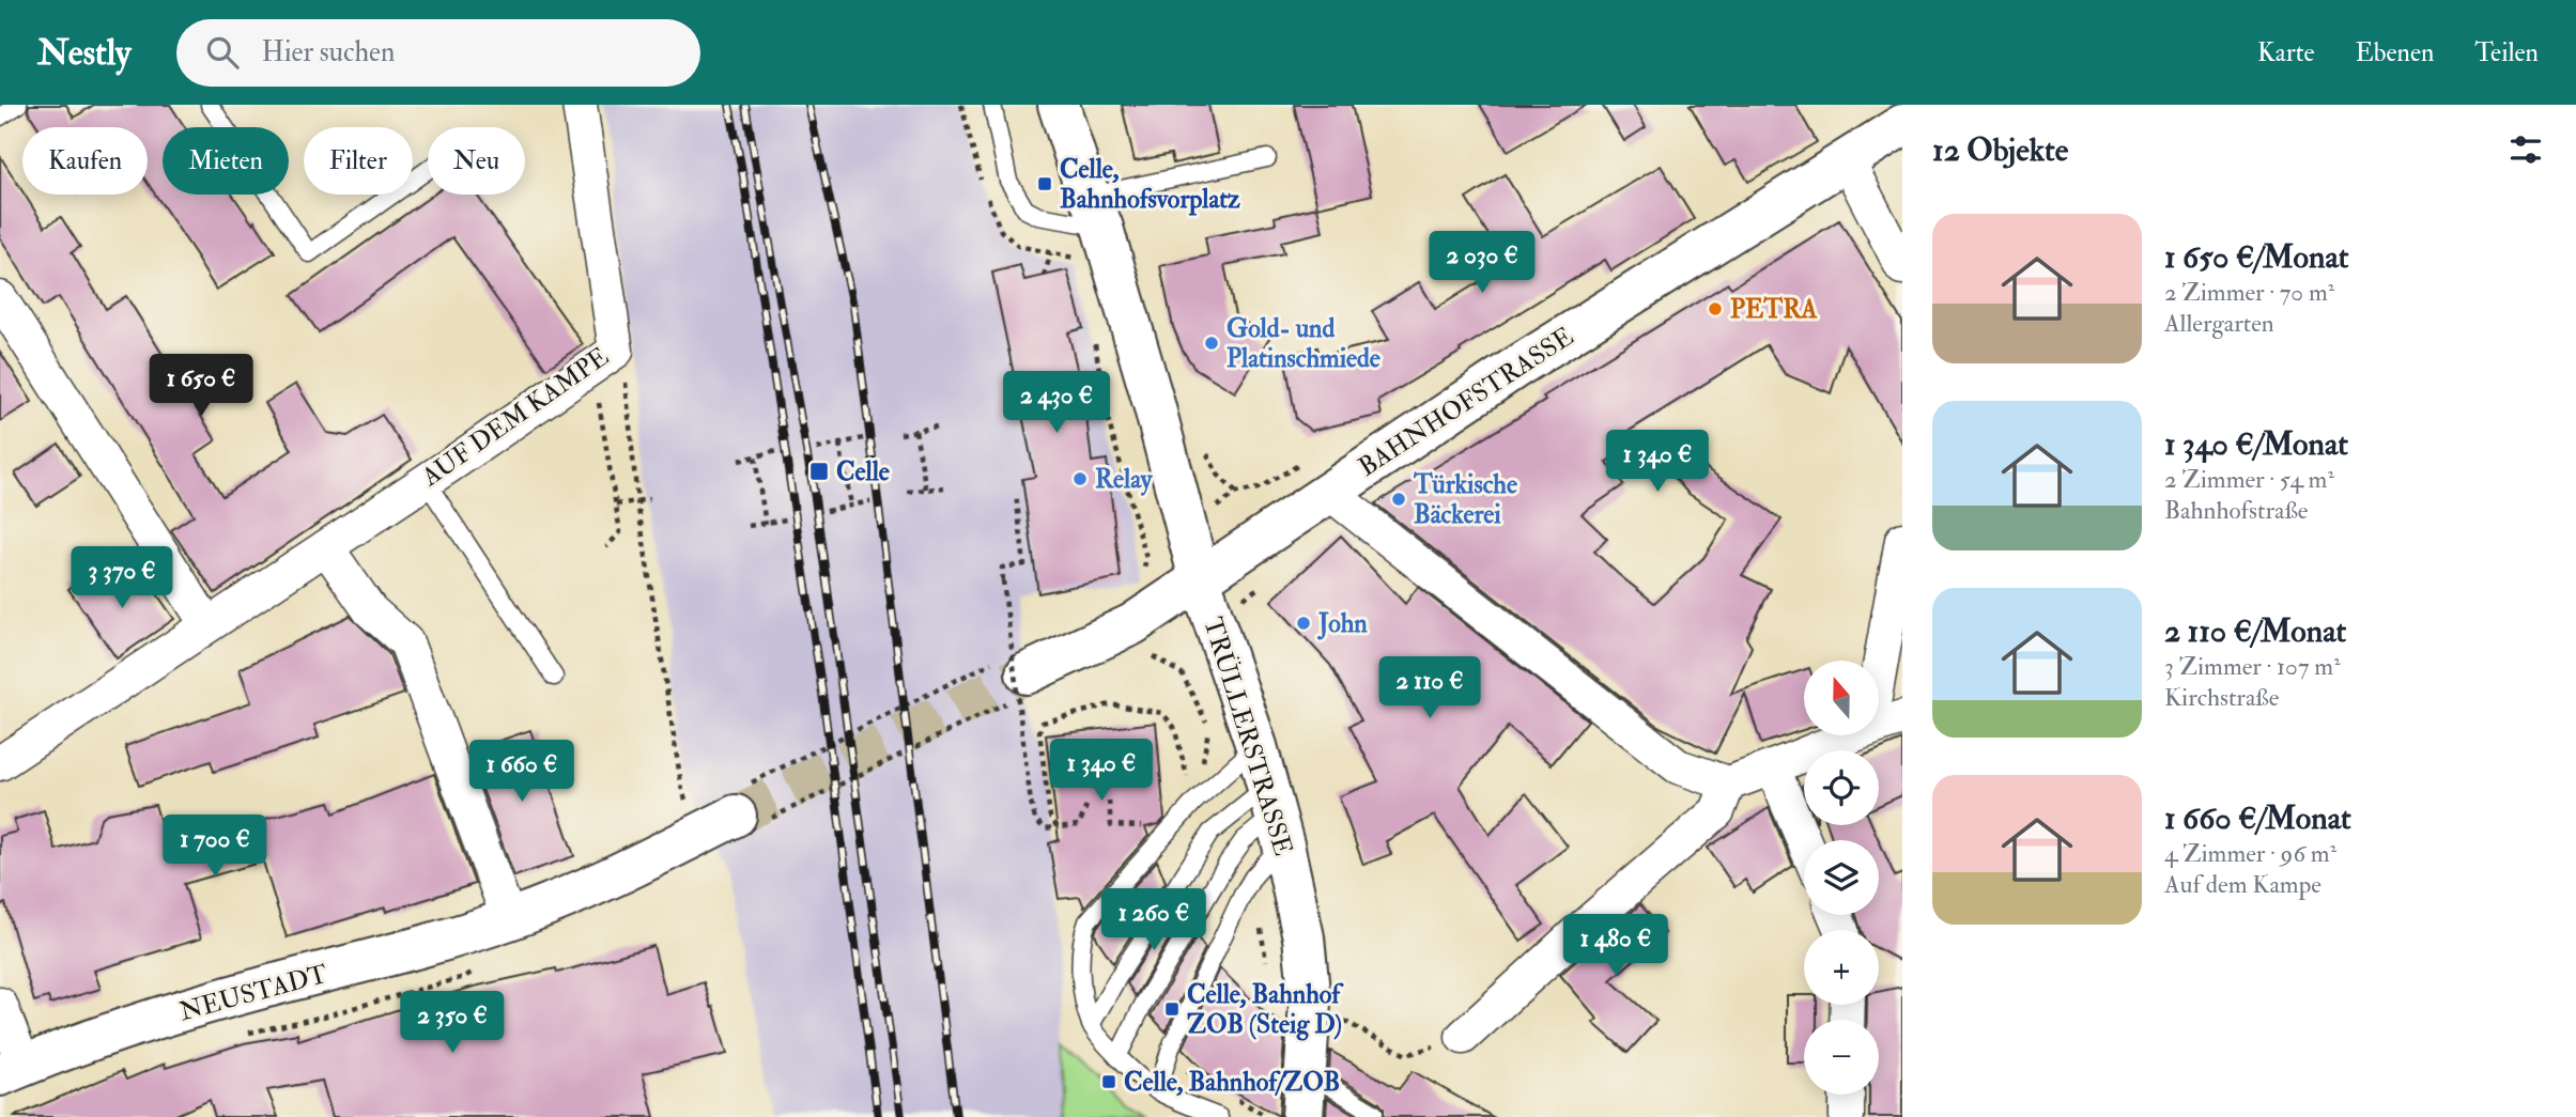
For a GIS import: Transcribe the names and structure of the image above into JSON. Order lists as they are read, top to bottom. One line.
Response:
{"streets":{"main road":["BAHNHOFSTRASSE","TRÜLLERSTRASSE","NEUSTADT"],"street":["AUF DEM KAMPE"]},"crossings":[["BAHNHOFSTRASSE","TRÜLLERSTRASSE"]],"places":{"transit":["Celle, Bahnhofsvorplatz","Celle","Celle, Bahnhof ZOB (Steig D)","Celle, Bahnhof/ZOB"],"other":["PETRA","Gold- und Platinschmiede","Relay","Türkische Bäckerei","John"]},"north":"top","page":{"header":"Nestly","search":"Hier suchen","nav":["Karte","Ebenen","Teilen"],"heading":"12 Objekte","chip":["Kaufen","Mieten","Filter","Neu"],"list":[{"name":"1 650 €/Monat","note":"2 Zimmer · 70 m² · Allergarten"},{"name":"1 340 €/Monat","note":"2 Zimmer · 54 m² · Bahnhofstraße"},{"name":"2 110 €/Monat","note":"3 Zimmer · 107 m² · Kirchstraße"},{"name":"1 660 €/Monat","note":"4 Zimmer · 96 m² · Auf dem Kampe"}],"price":["2 030 €","1 650 €","2 430 €","1 340 €","3 370 €","2 110 €","1 340 €","1 660 €","1 700 €","1 260 €","1 480 €","2 350 €"],"map_buttons":["+","−"]}}
